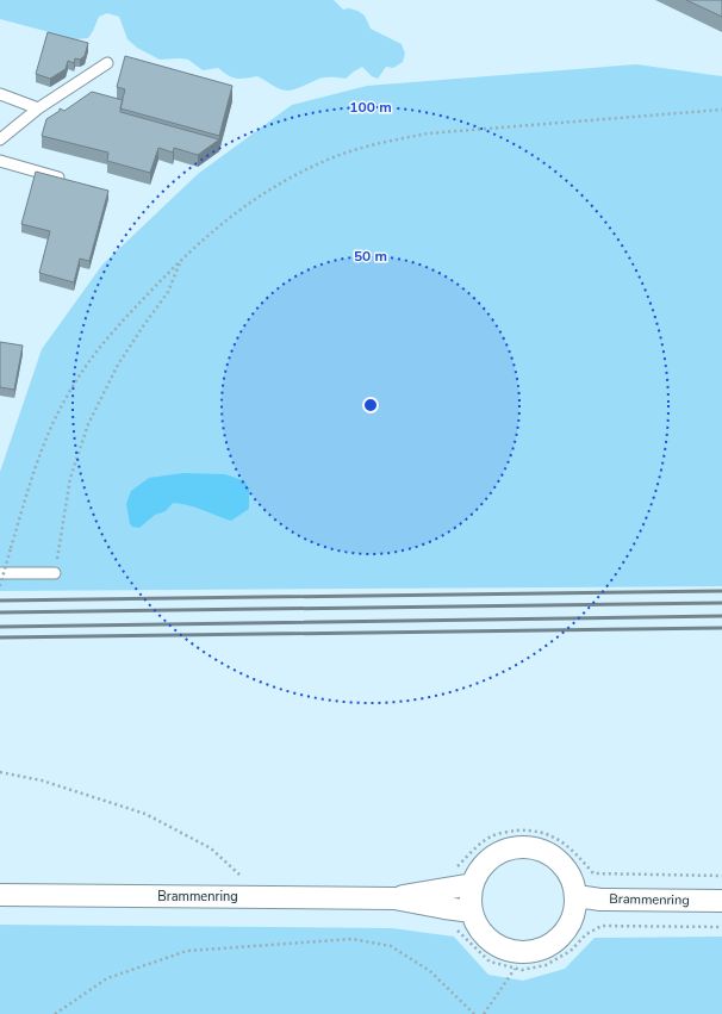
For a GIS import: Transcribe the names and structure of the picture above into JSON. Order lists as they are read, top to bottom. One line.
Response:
{"streets":{"street":["Brammenring"]},"rings":["100 m","50 m"]}
